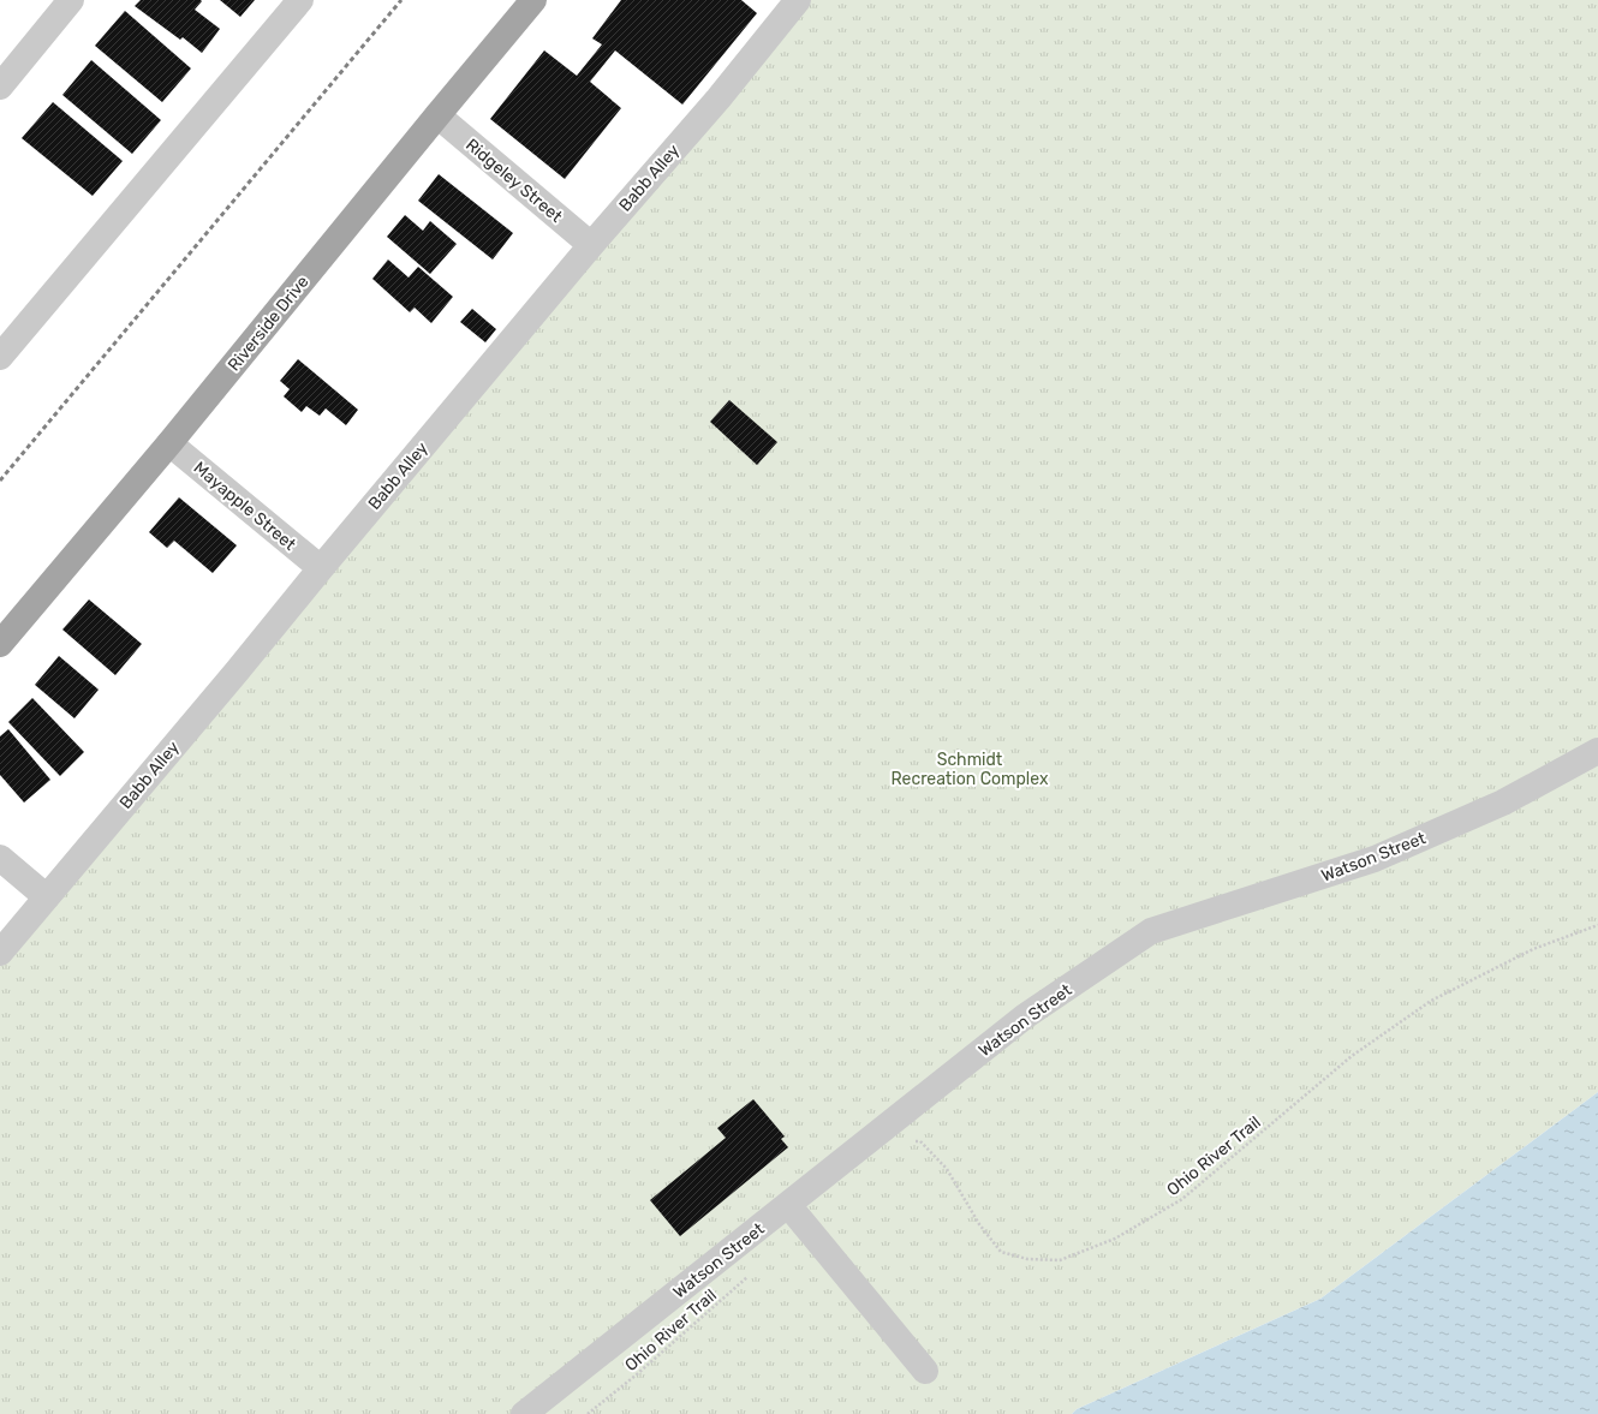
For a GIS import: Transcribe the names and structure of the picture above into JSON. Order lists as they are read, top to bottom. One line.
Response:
{"streets":{"main road":["Riverside Drive"],"street":["Babb Alley","Ridgeley Street","Mayapple Street","Watson Street"],"path":["Ohio River Trail"]},"crossings":[["Babb Alley","Ridgeley Street"],["Babb Alley","Mayapple Street"],["Ridgeley Street","Riverside Drive"],["Riverside Drive","Mayapple Street"]],"parks":["Schmidt Recreation Complex"]}
